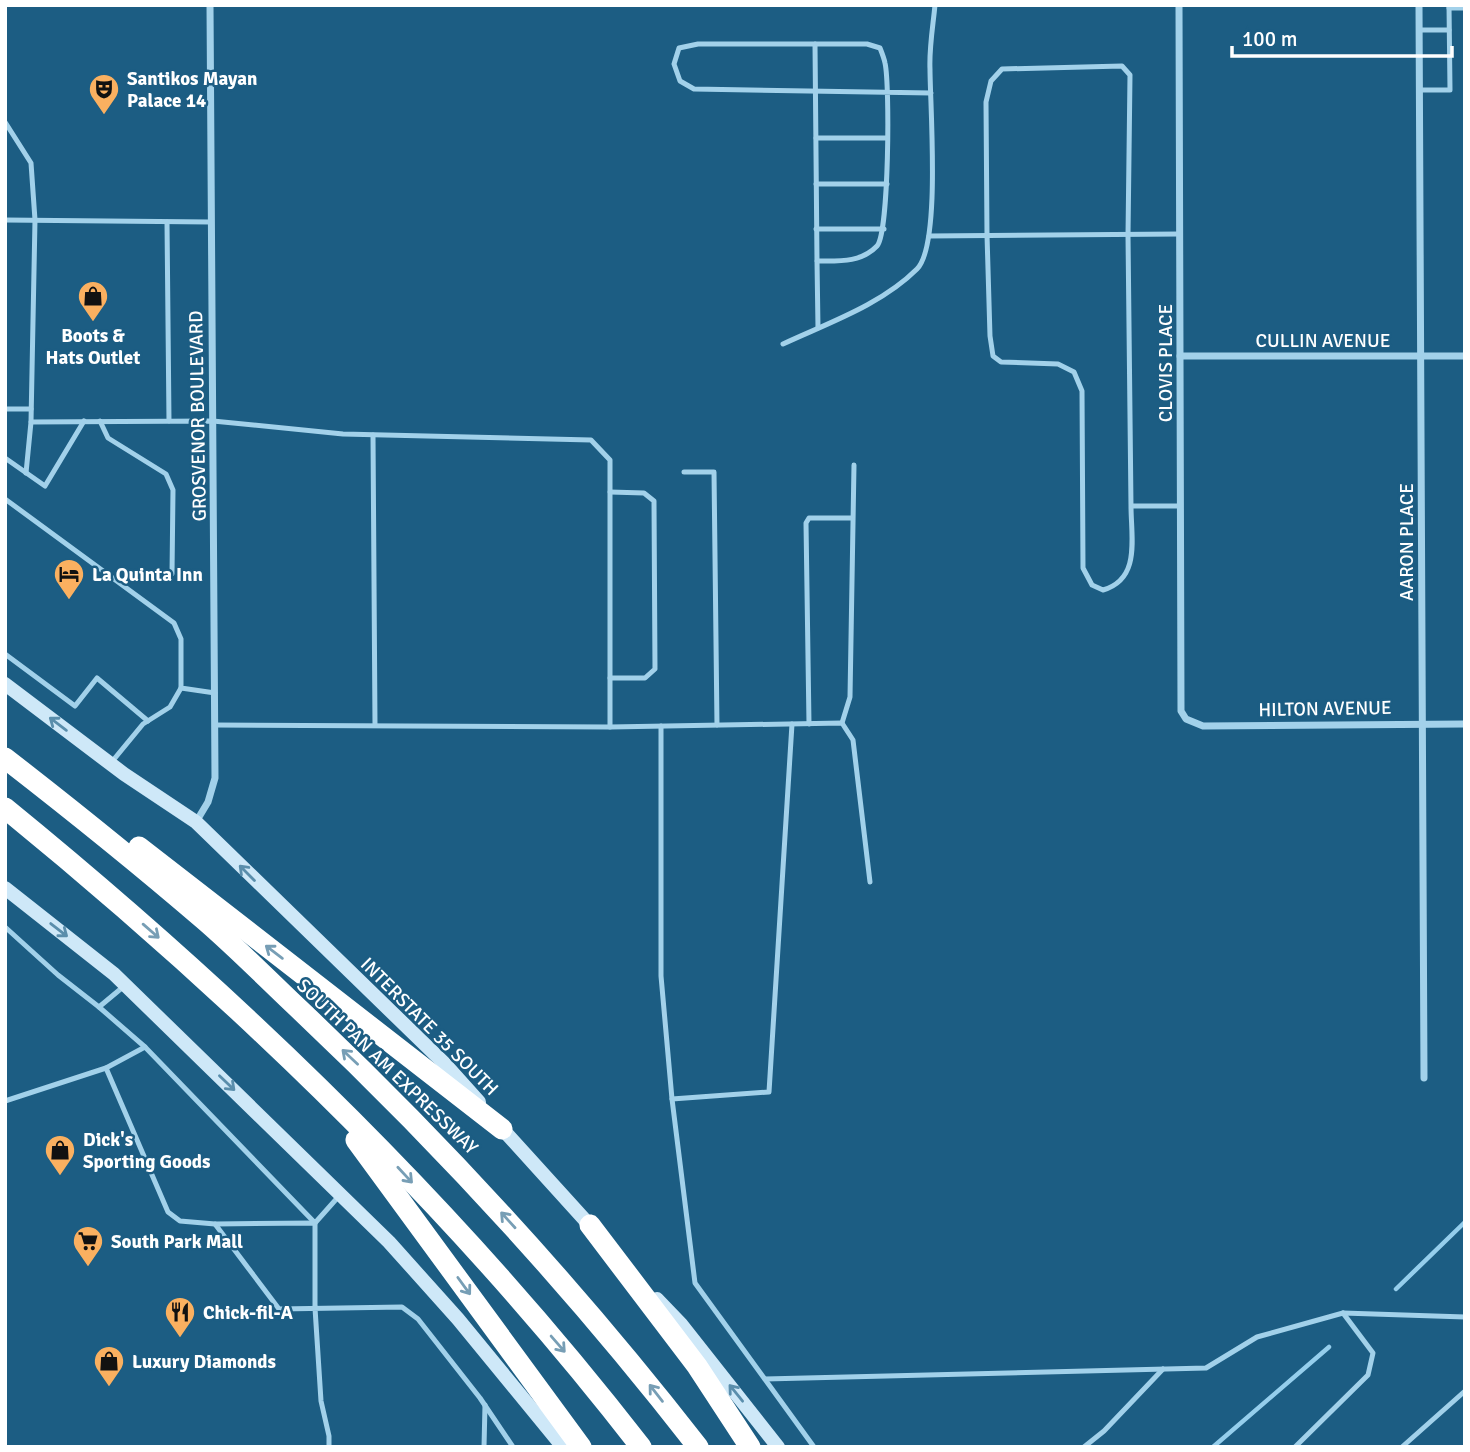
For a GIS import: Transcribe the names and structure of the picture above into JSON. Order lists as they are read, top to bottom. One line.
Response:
{"streets":{"highway":["SOUTH PAN AM EXPRESSWAY"],"main road":["INTERSTATE 35 SOUTH"],"street":["CULLIN AVENUE","CLOVIS PLACE","GROSVENOR BOULEVARD","AARON PLACE","HILTON AVENUE"]},"crossings":[["CULLIN AVENUE","CLOVIS PLACE"],["CULLIN AVENUE","AARON PLACE"],["CLOVIS PLACE","HILTON AVENUE"],["GROSVENOR BOULEVARD","INTERSTATE 35 SOUTH"],["AARON PLACE","HILTON AVENUE"]],"one_way":["INTERSTATE 35 SOUTH"],"places":{"theatre":["Santikos Mayan Palace 14"],"shop":["Boots & Hats Outlet","Dick's Sporting Goods","Luxury Diamonds"],"hotel":["La Quinta Inn"],"supermarket":["South Park Mall"],"restaurant":["Chick-fil-A"]},"scale_bar":"100 m"}
